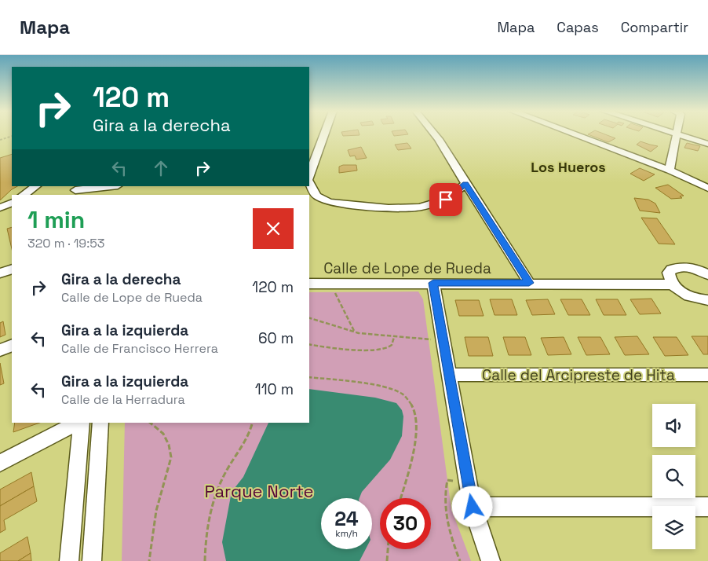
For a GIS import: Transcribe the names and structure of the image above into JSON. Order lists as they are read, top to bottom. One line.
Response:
{"streets":{"street":["Calle de Lope de Rueda","Calle del Arcipreste de Hita"]},"districts":["Los Hueros"],"parks":["Parque Norte"],"page":{"header":"Mapa","nav":["Mapa","Capas","Compartir"],"turn":["120 m","Gira a la derecha"],"heading":["1 min","320 m · 19:53"],"list":[{"name":"Gira a la derecha","note":"Calle de Lope de Rueda","value":"120 m"},{"name":"Gira a la izquierda","note":"Calle de Francisco Herrera","value":"60 m"},{"name":"Gira a la izquierda","note":"Calle de la Herradura","value":"110 m"}],"speed":"24 km/h","limit":"30"}}
